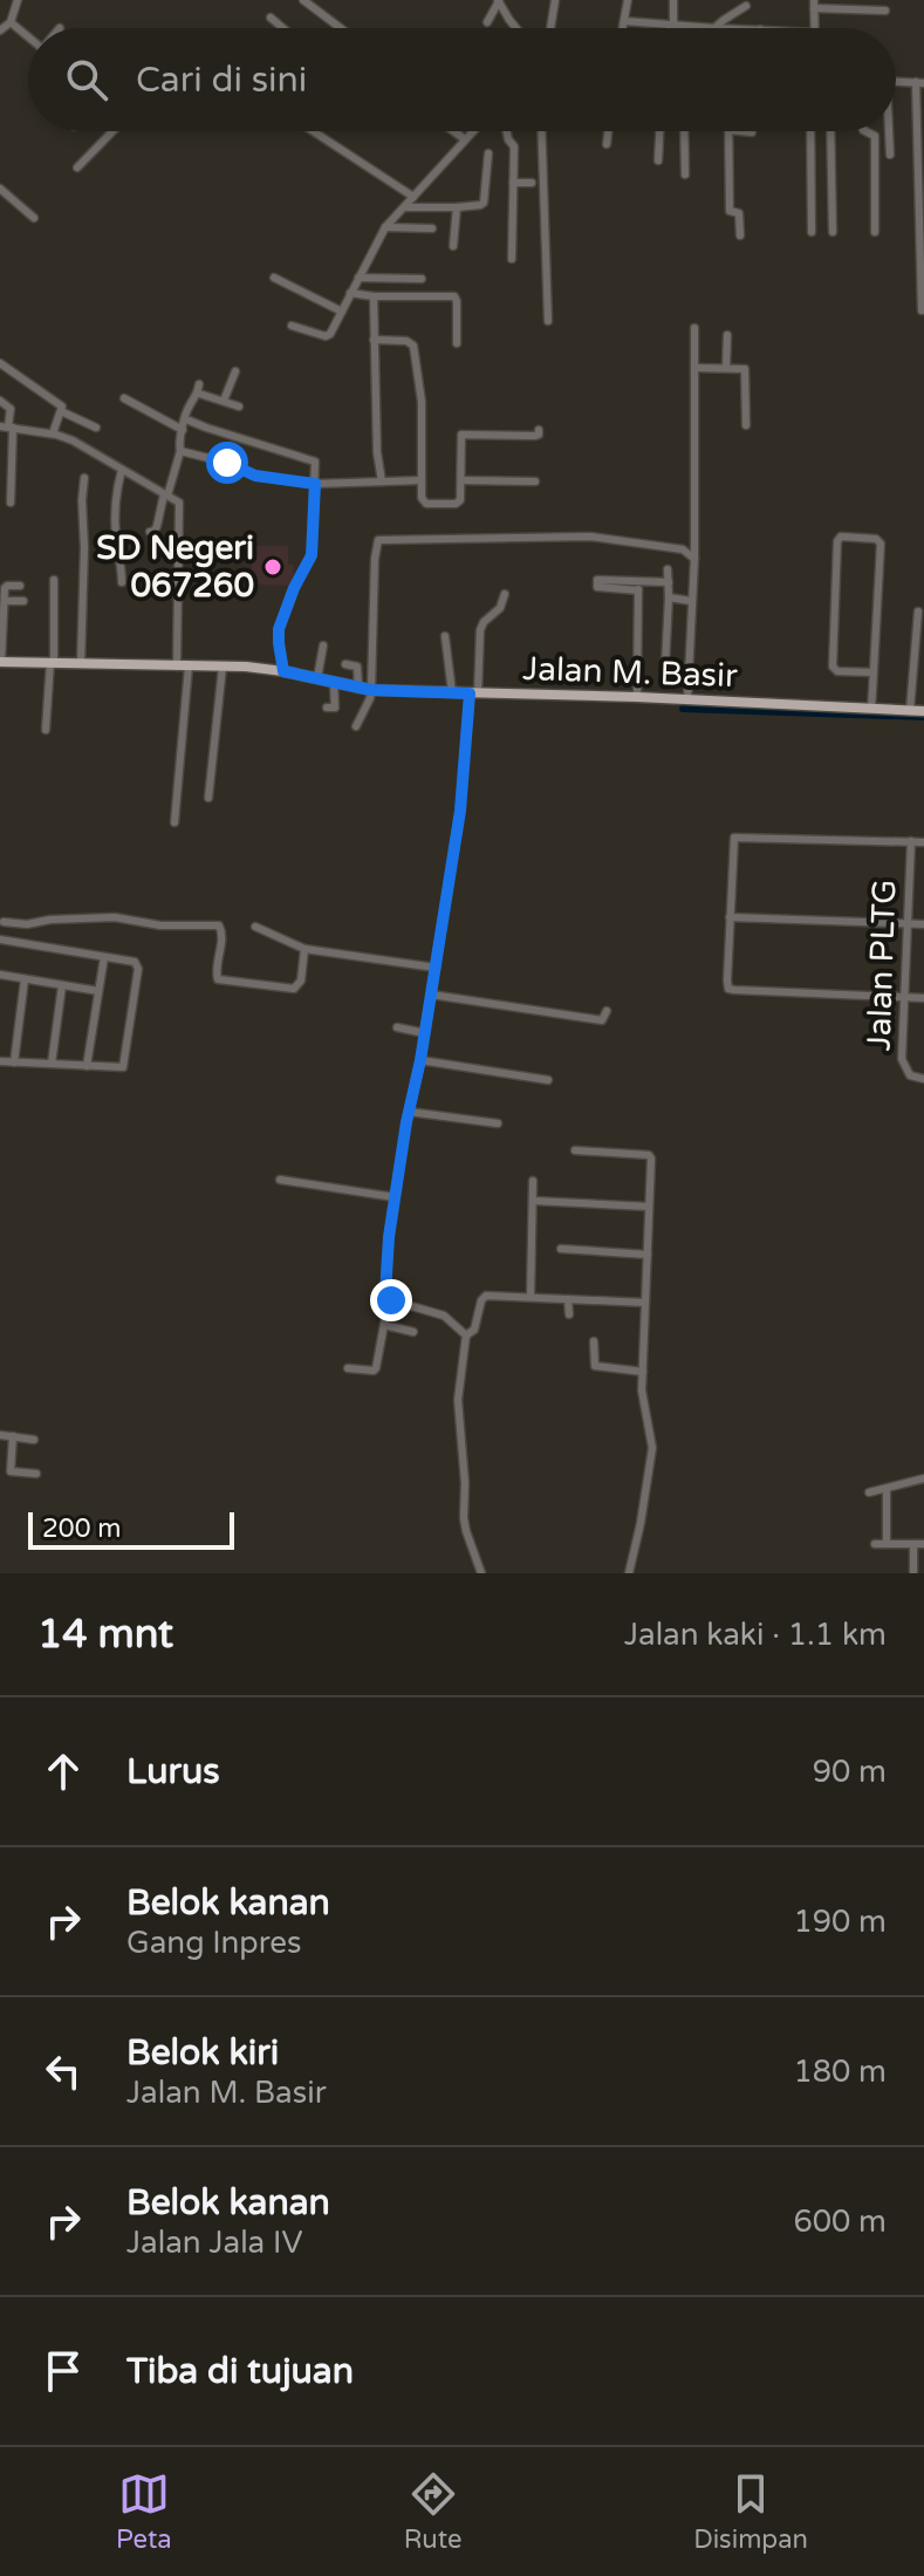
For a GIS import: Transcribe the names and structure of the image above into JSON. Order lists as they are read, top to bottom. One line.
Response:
{"streets":{"main road":["Jalan M. Basir"],"street":["Jalan PLTG"]},"places":["SD Negeri 067260"],"scale_bar":"200 m","page":{"search":"Cari di sini","scale":"200 m","heading":["14 mnt","Jalan kaki · 1.1 km"],"list":[["Lurus","90 m"],["Belok kanan","Gang Inpres","190 m"],["Belok kiri","Jalan M. Basir","180 m"],["Belok kanan","Jalan Jala IV","600 m"],"Tiba di tujuan"],"nav":["Peta","Rute","Disimpan"]}}
